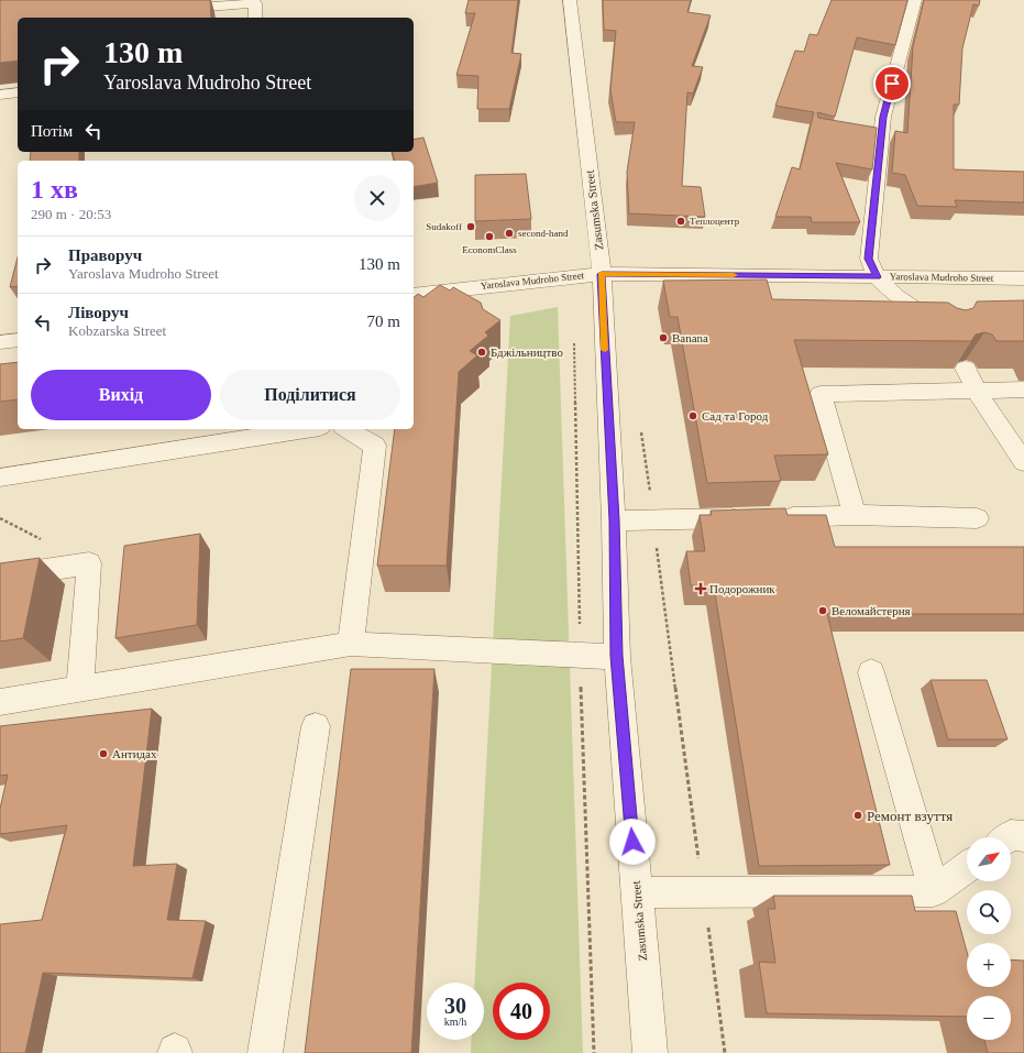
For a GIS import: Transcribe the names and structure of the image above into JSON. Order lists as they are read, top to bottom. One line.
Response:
{"streets":{"street":["Zasumska Street","Yaroslava Mudroho Street"]},"crossings":[["Zasumska Street","Yaroslava Mudroho Street"]],"places":{"other":["Теплоцентр","Sudakoff","second-hand","EconomClass","Banana","Бджільництво","Сад та Город","Веломайстерня","Антидах","Ремонт взуття"],"health":["Подорожник"]},"north":"top right","page":{"turn":["130 m","Yaroslava Mudroho Street"],"then":"Потім","heading":["1 хв","290 m · 20:53"],"list":[{"name":"Праворуч","note":"Yaroslava Mudroho Street","value":"130 m"},{"name":"Ліворуч","note":"Kobzarska Street","value":"70 m"}],"buttons":["Вихід","Поділитися"],"map_buttons":["+","−"],"speed":"30 km/h","limit":"40"}}
